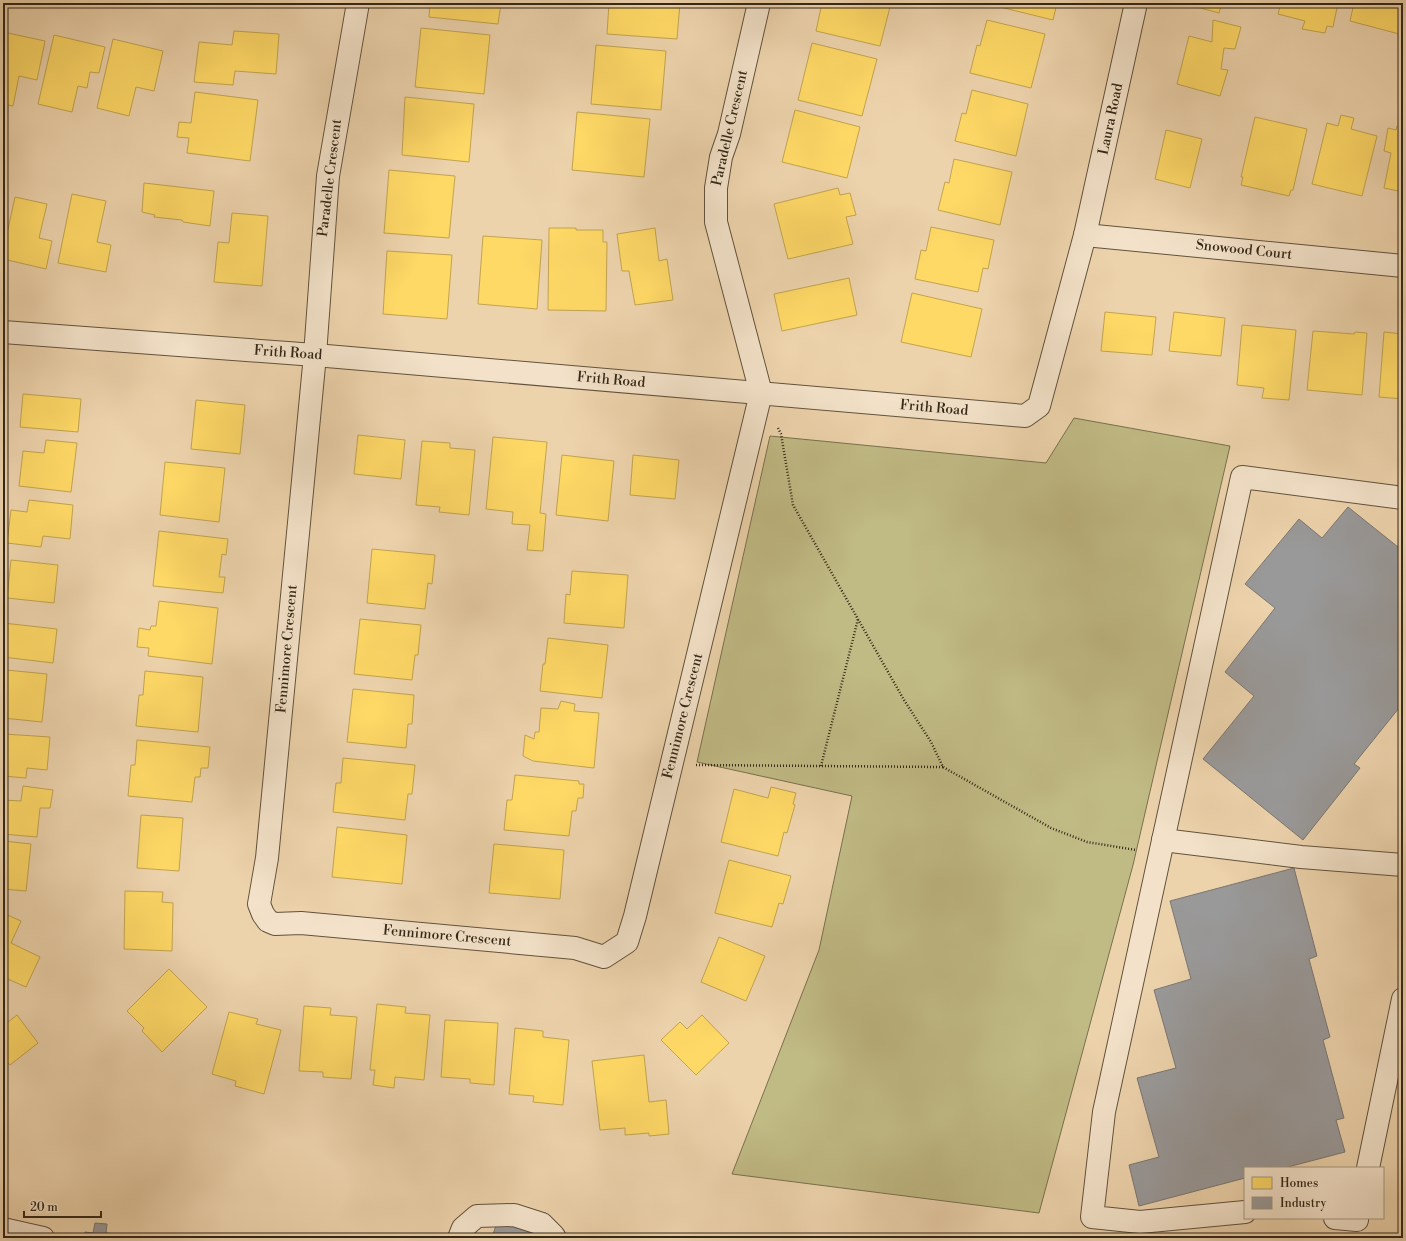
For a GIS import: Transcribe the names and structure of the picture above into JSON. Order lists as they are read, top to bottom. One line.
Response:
{"streets":{"street":["Laura Road","Paradelle Crescent","Snowood Court","Frith Road","Fennimore Crescent"]},"crossings":[["Laura Road","Snowood Court"],["Laura Road","Frith Road"],["Paradelle Crescent","Frith Road"],["Paradelle Crescent","Fennimore Crescent"],["Snowood Court","Frith Road"],["Frith Road","Fennimore Crescent"]],"legend":["Homes","Industry"],"scale_bar":"20 m"}
